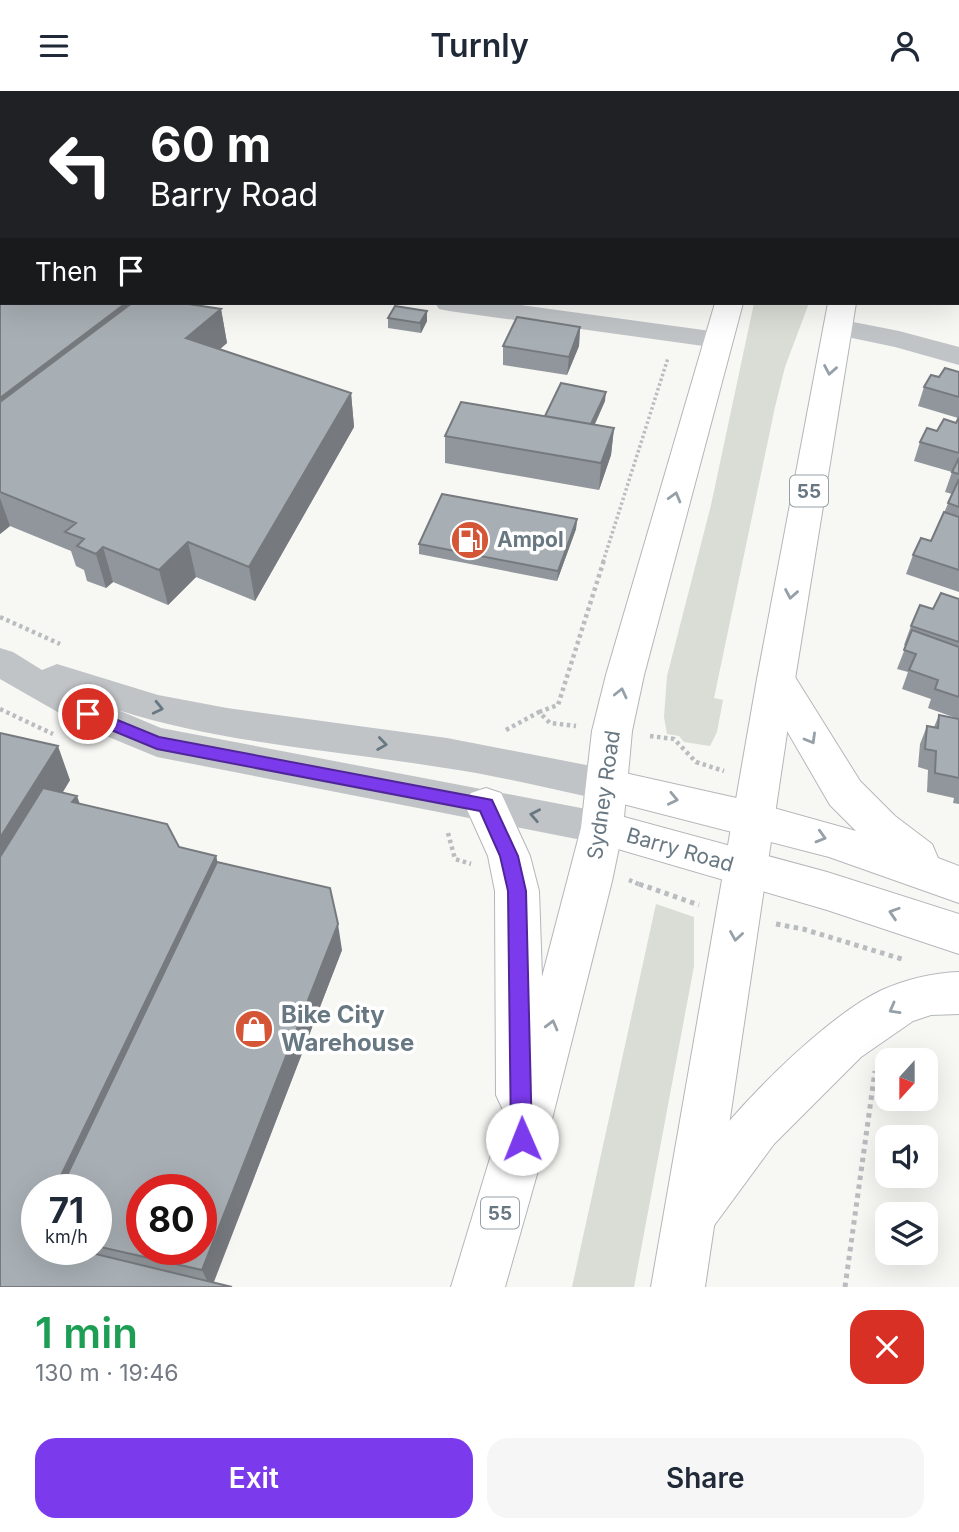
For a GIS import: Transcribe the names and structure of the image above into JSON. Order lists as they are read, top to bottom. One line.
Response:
{"streets":{"main road":["55","Sydney Road","Barry Road"]},"crossings":[["55","Barry Road"],["Sydney Road","Barry Road"]],"places":{"fuel station":["Ampol"],"shop":["Bike City Warehouse"]},"north":"bottom","page":{"header":"Turnly","turn":["60 m","Barry Road"],"then":"Then","speed":"71 km/h","limit":"80","heading":["1 min","130 m · 19:46"],"buttons":["Exit","Share"]}}
